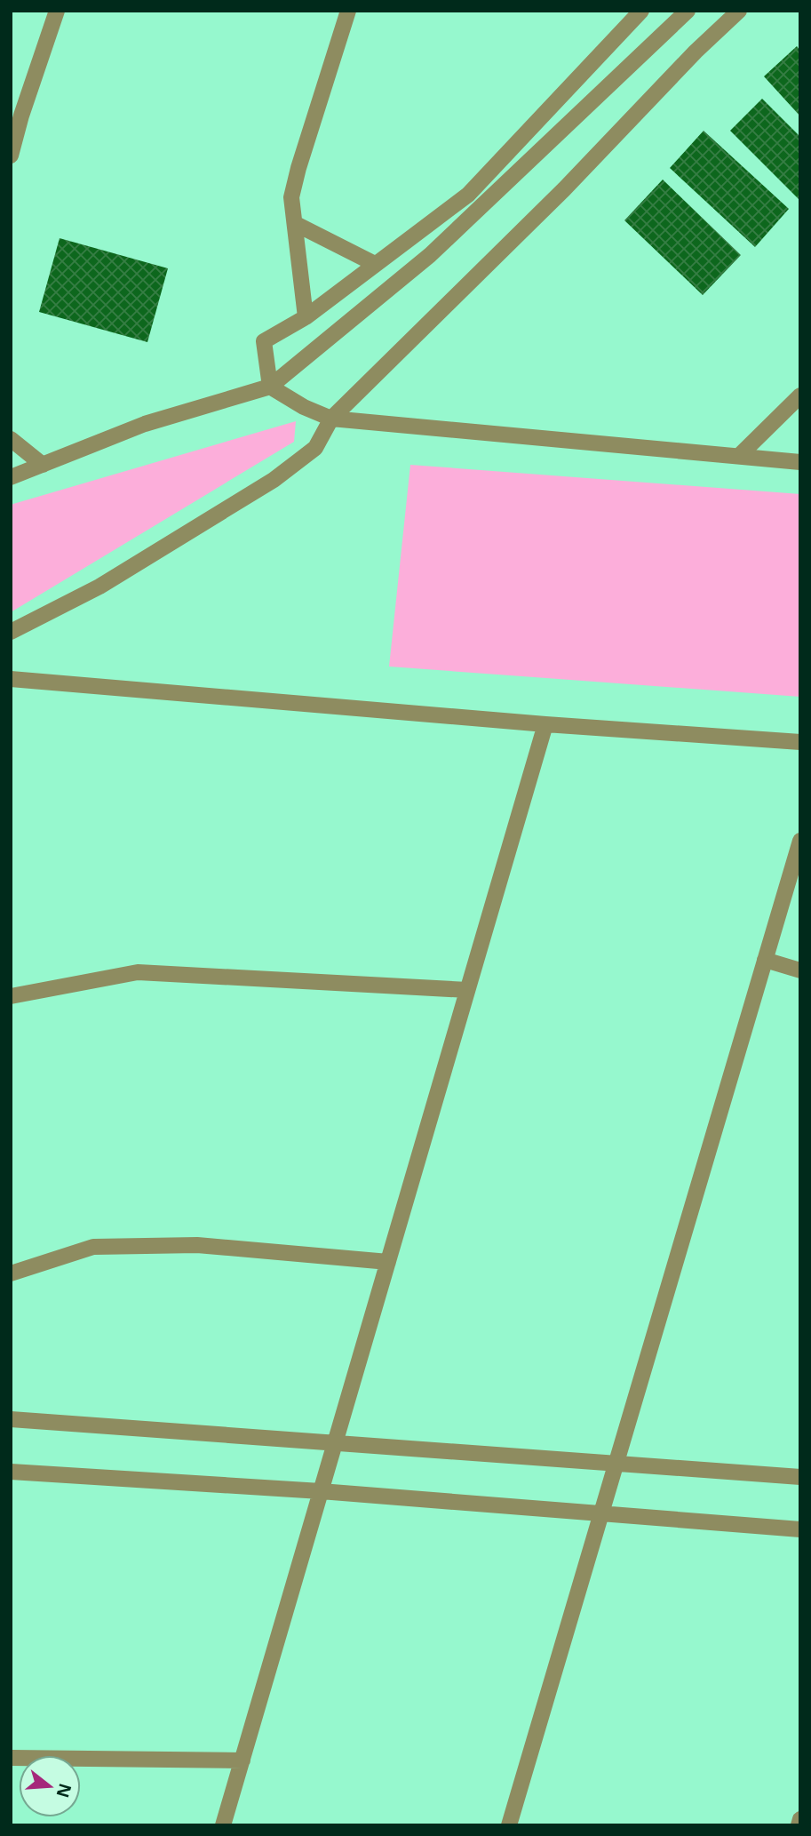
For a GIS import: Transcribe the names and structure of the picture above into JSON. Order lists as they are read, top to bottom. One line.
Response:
{"north":"right"}
